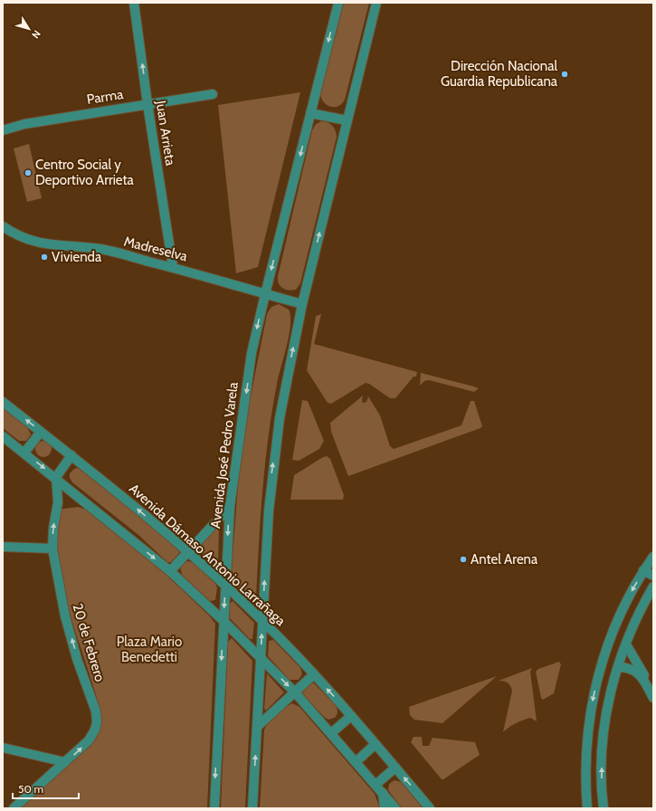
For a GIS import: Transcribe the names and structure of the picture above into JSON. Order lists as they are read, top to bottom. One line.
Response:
{"streets":{"street":["Parma","Juan Arrieta","Madreselva","Avenida José Pedro Varela","Avenida Dámaso Antonio Larrañaga","20 de Febrero"]},"crossings":[["Parma","Juan Arrieta"],["Juan Arrieta","Madreselva"],["Madreselva","Avenida José Pedro Varela"],["Avenida José Pedro Varela","Avenida Dámaso Antonio Larrañaga"]],"one_way":["Juan Arrieta","20 de Febrero"],"parks":["Plaza Mario Benedetti"],"places":["Dirección Nacional Guardia Republicana","Centro Social y Deportivo Arrieta","Vivienda","Antel Arena"],"scale_bar":"50 m","north":"bottom right"}
